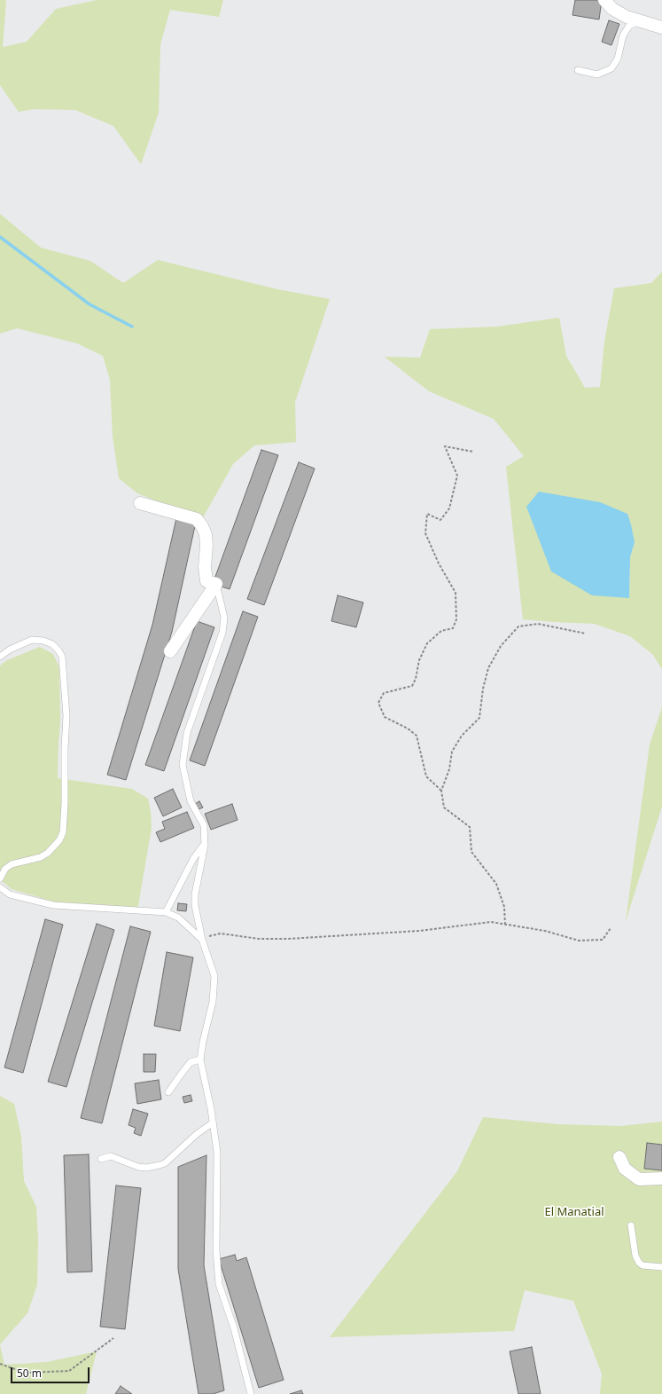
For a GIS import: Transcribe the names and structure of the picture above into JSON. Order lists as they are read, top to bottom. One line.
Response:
{"parks":["El Manatial"],"scale_bar":"50 m"}
